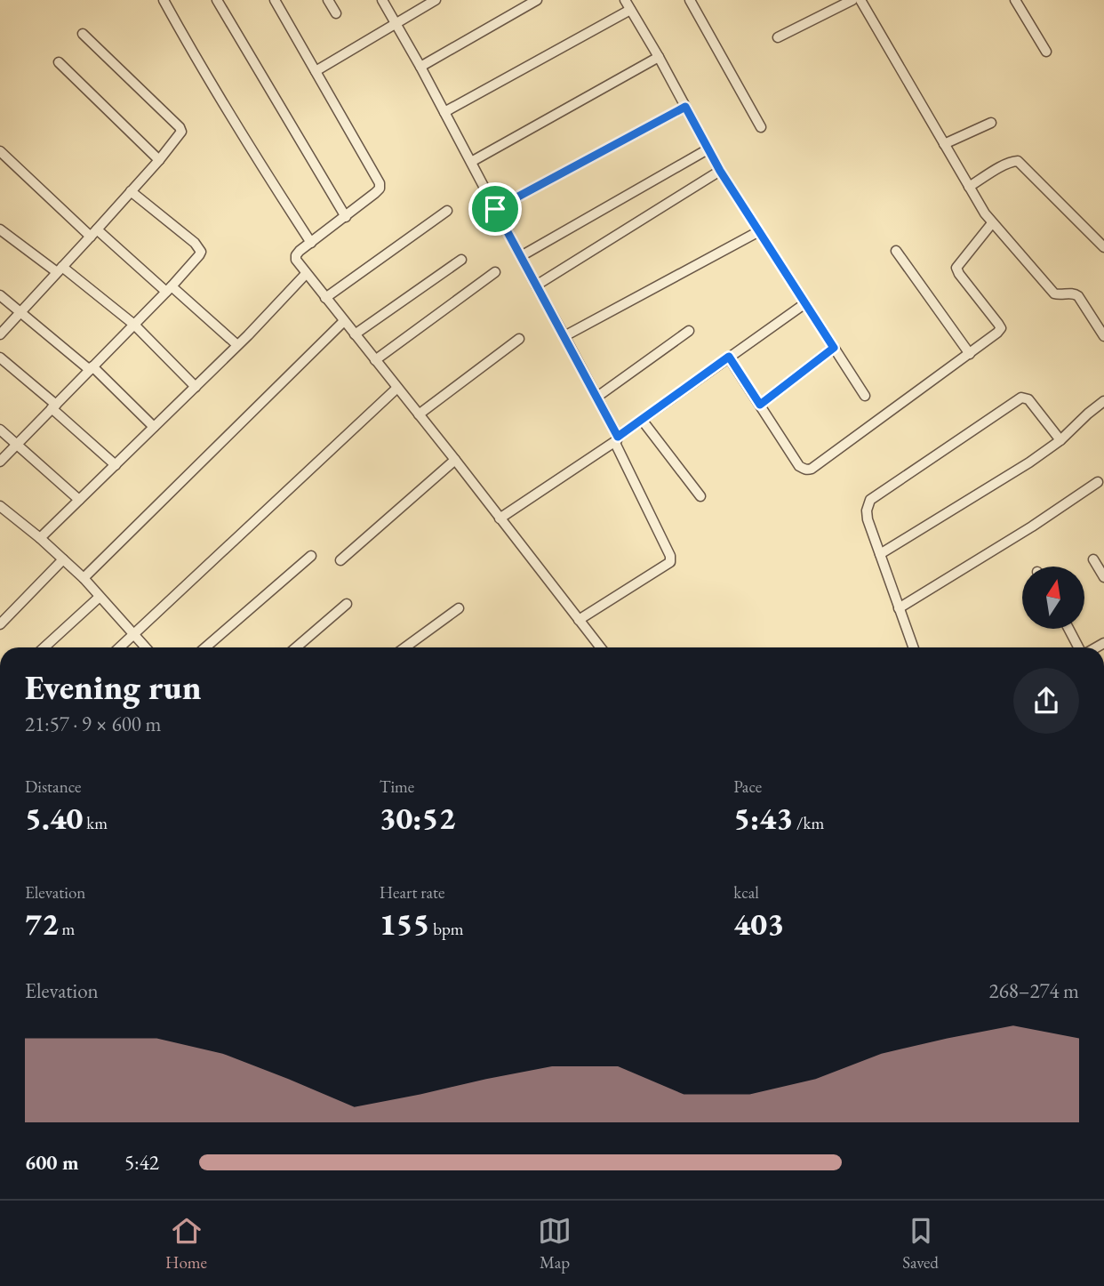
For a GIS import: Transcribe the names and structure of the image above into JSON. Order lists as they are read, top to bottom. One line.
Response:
{"north":"top","page":{"heading":["Evening run","21:57 · 9 × 600 m"],"stats":[["Distance","5.40 km"],["Time","30:52"],["Pace","5:43 /km"],["Elevation","72 m"],["Heart rate","155 bpm"],["kcal","403"]],"chart":["Elevation","268–274 m"],"list":[{"name":"600 m","note":"5:42"}],"tabs":["Home","Map","Saved"]}}
